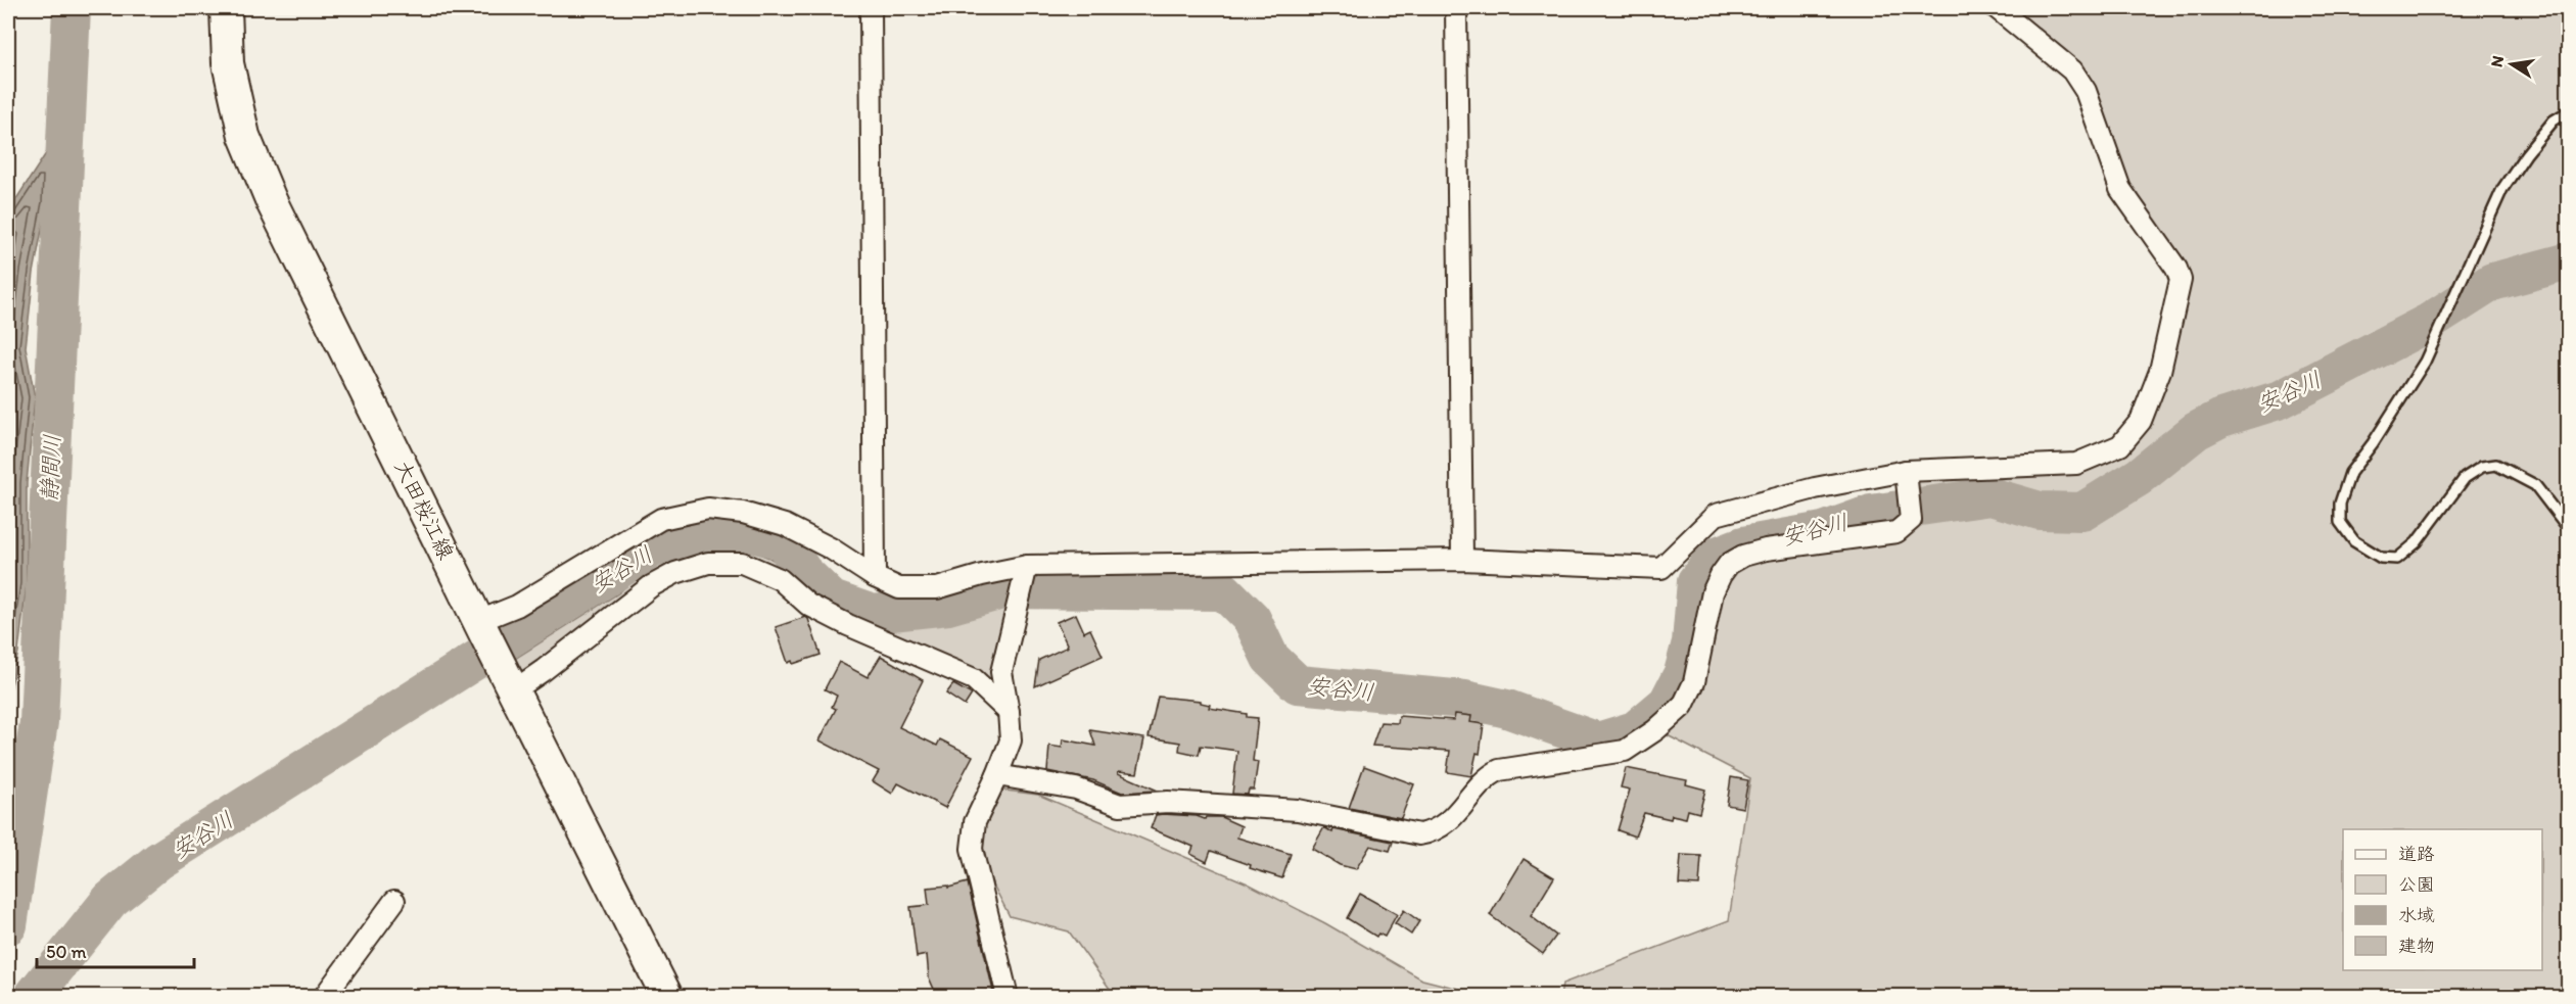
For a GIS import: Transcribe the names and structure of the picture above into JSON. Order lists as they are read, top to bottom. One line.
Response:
{"streets":{"main road":["大田桜江線"]},"water":["安谷川","静間川"],"legend":["道路","公園","水域","建物"],"scale_bar":"50 m","north":"left"}
